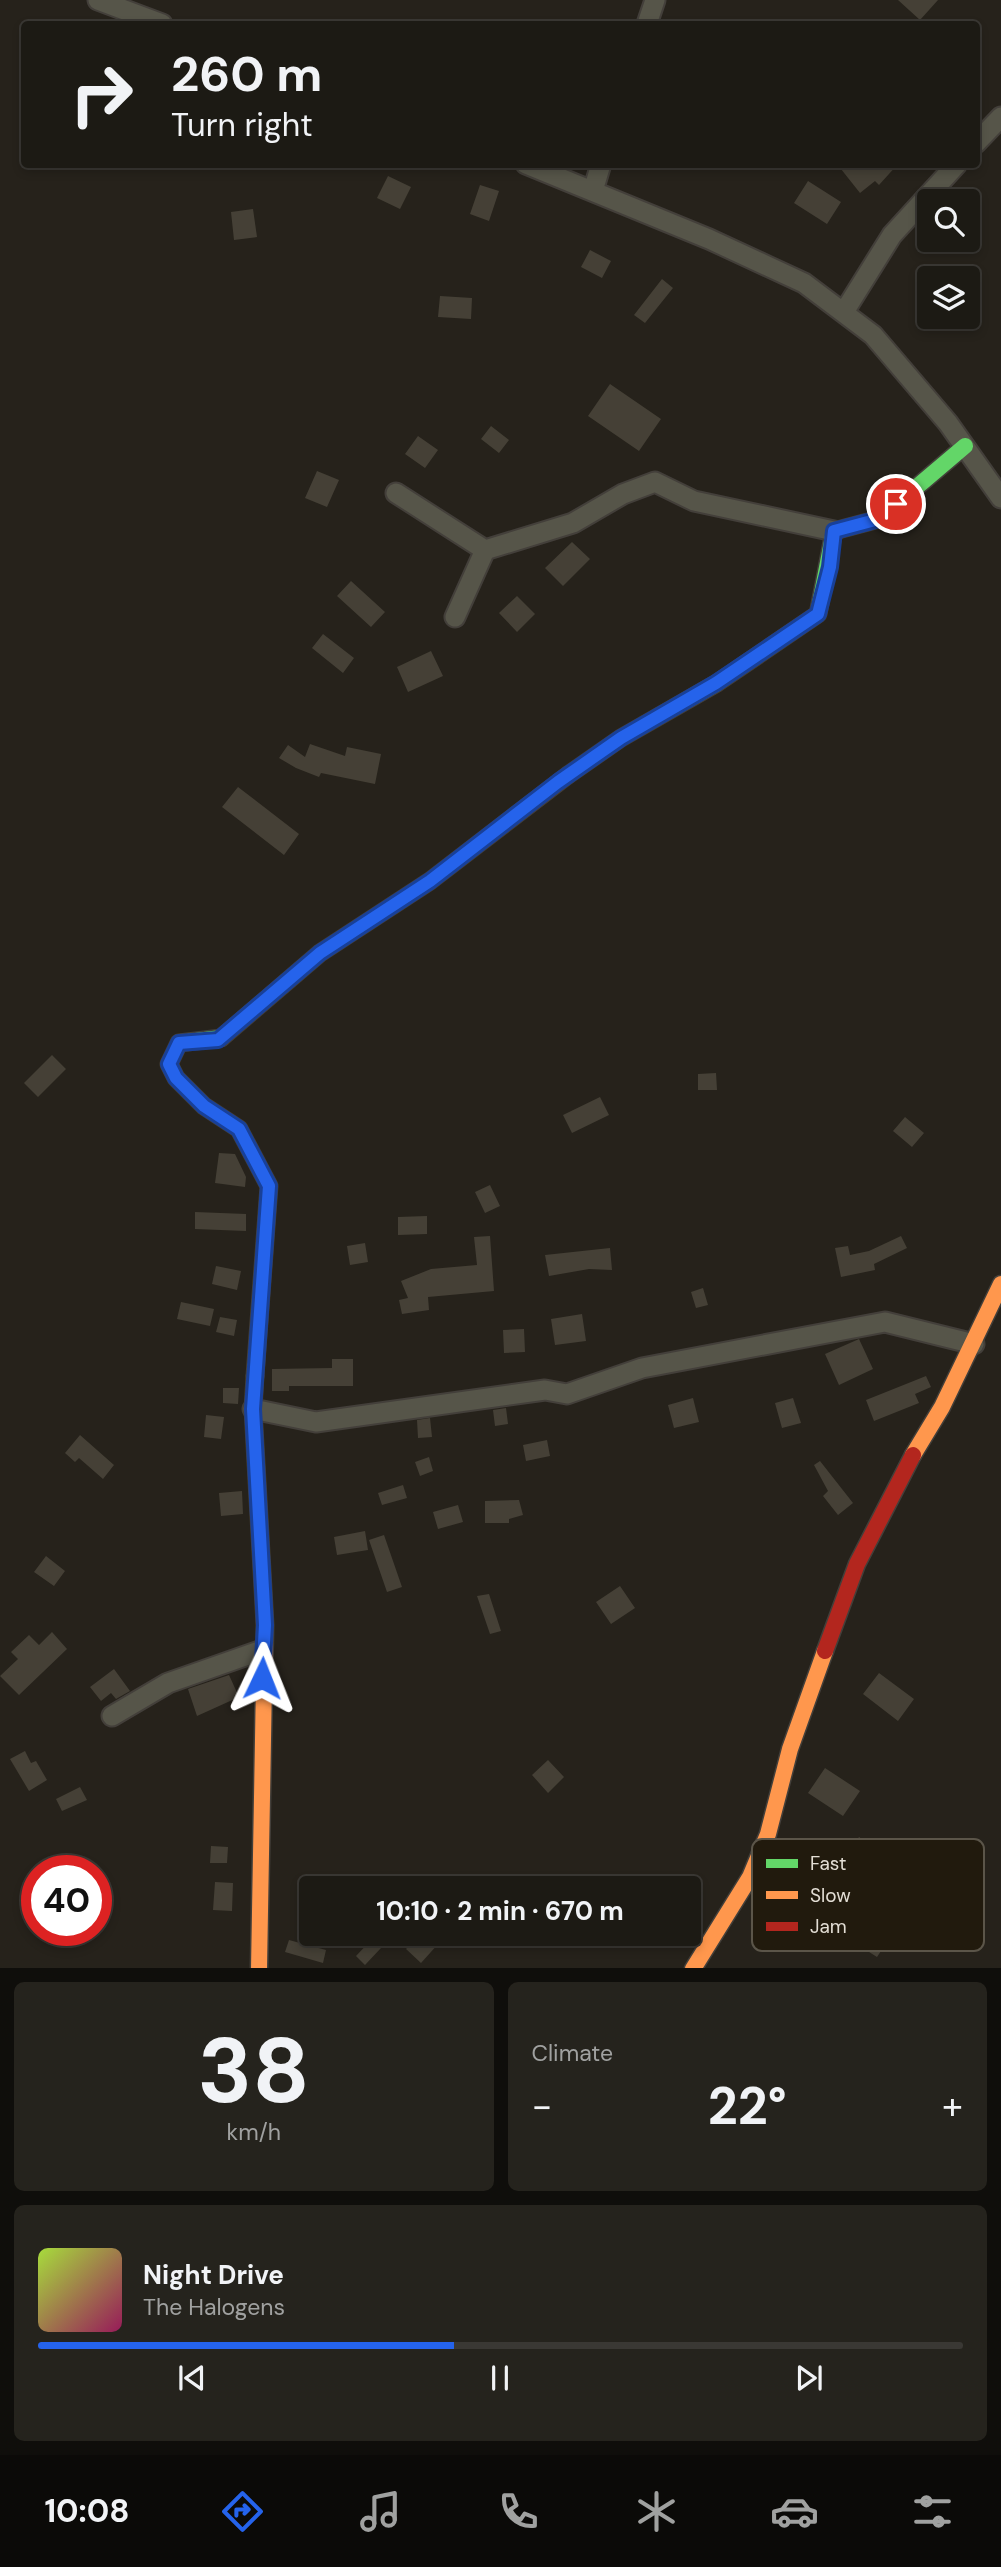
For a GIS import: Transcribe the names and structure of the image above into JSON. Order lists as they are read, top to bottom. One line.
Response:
{"legend":["Fast","Slow","Jam"],"page":{"turn":["260 m","Turn right"],"limit":"40","trip":"10:10 · 2 min · 670 m","tile":[["38","km/h"],"Climate"],"heat":["−","22°","+"],"song":["Night Drive","The Halogens"],"tabs":"10:08"}}
